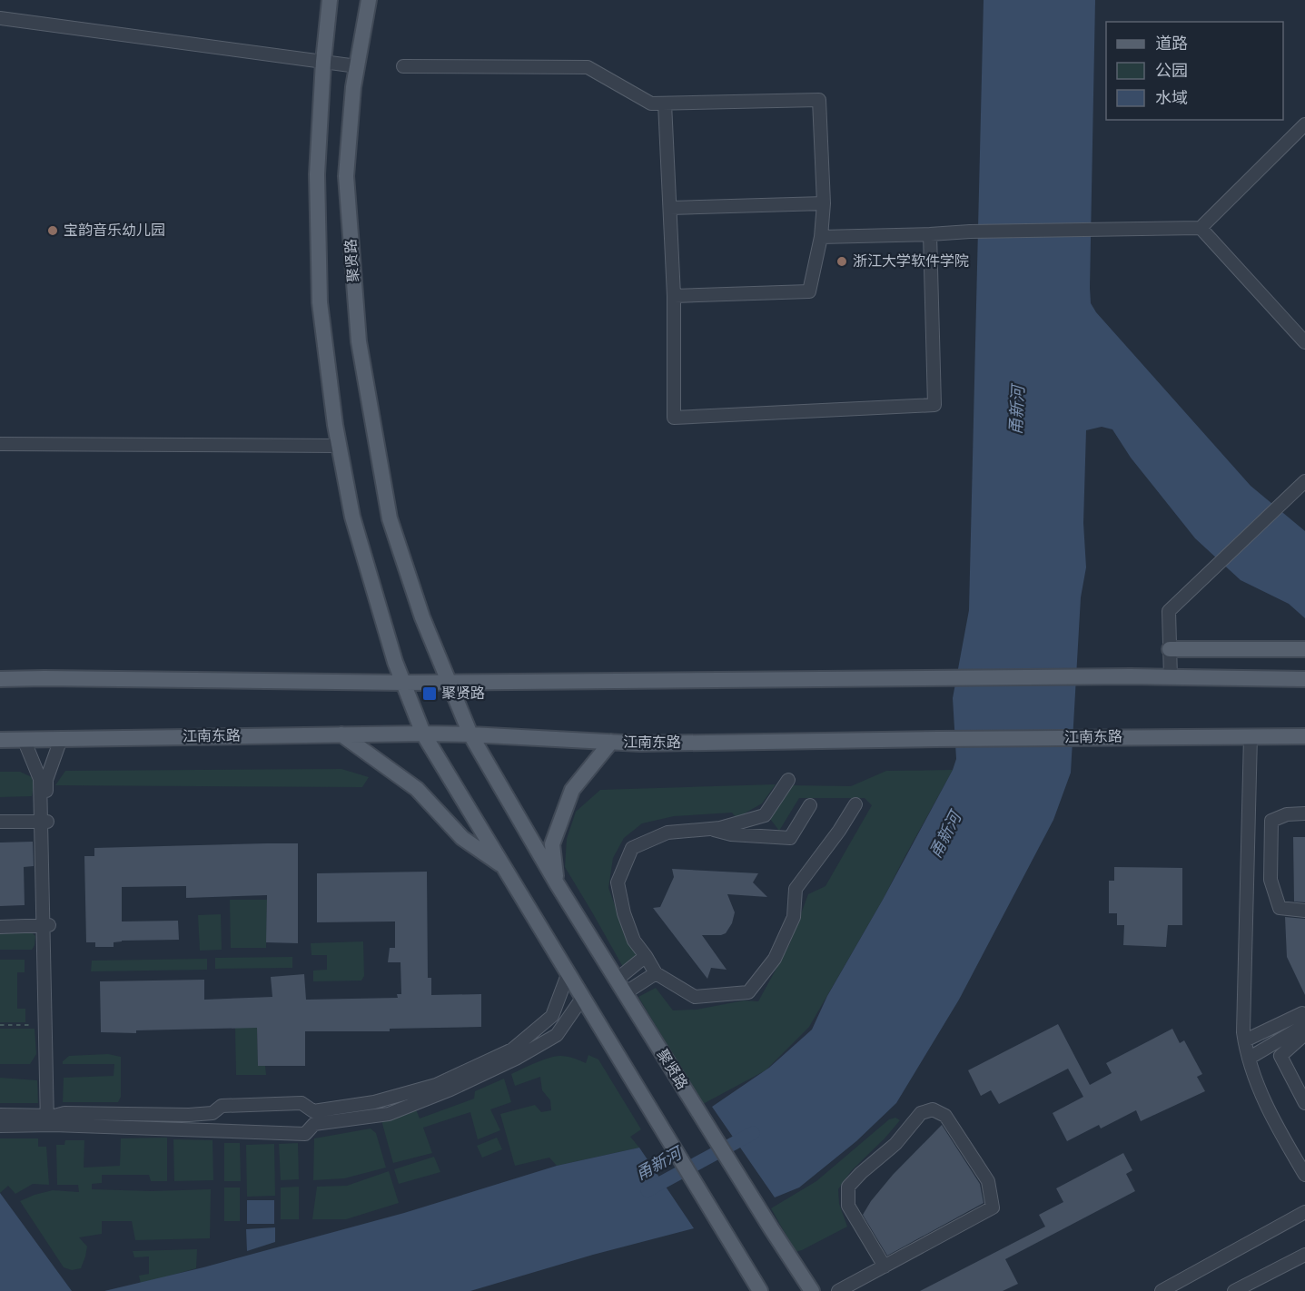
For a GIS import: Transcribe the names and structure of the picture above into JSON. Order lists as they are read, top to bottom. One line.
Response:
{"streets":{"main road":["聚贤路","江南东路"]},"crossings":[["聚贤路","江南东路"]],"water":["甬新河"],"places":{"other":["宝韵音乐幼儿园","浙江大学软件学院"],"transit":["聚贤路"]},"legend":["道路","公园","水域"]}
